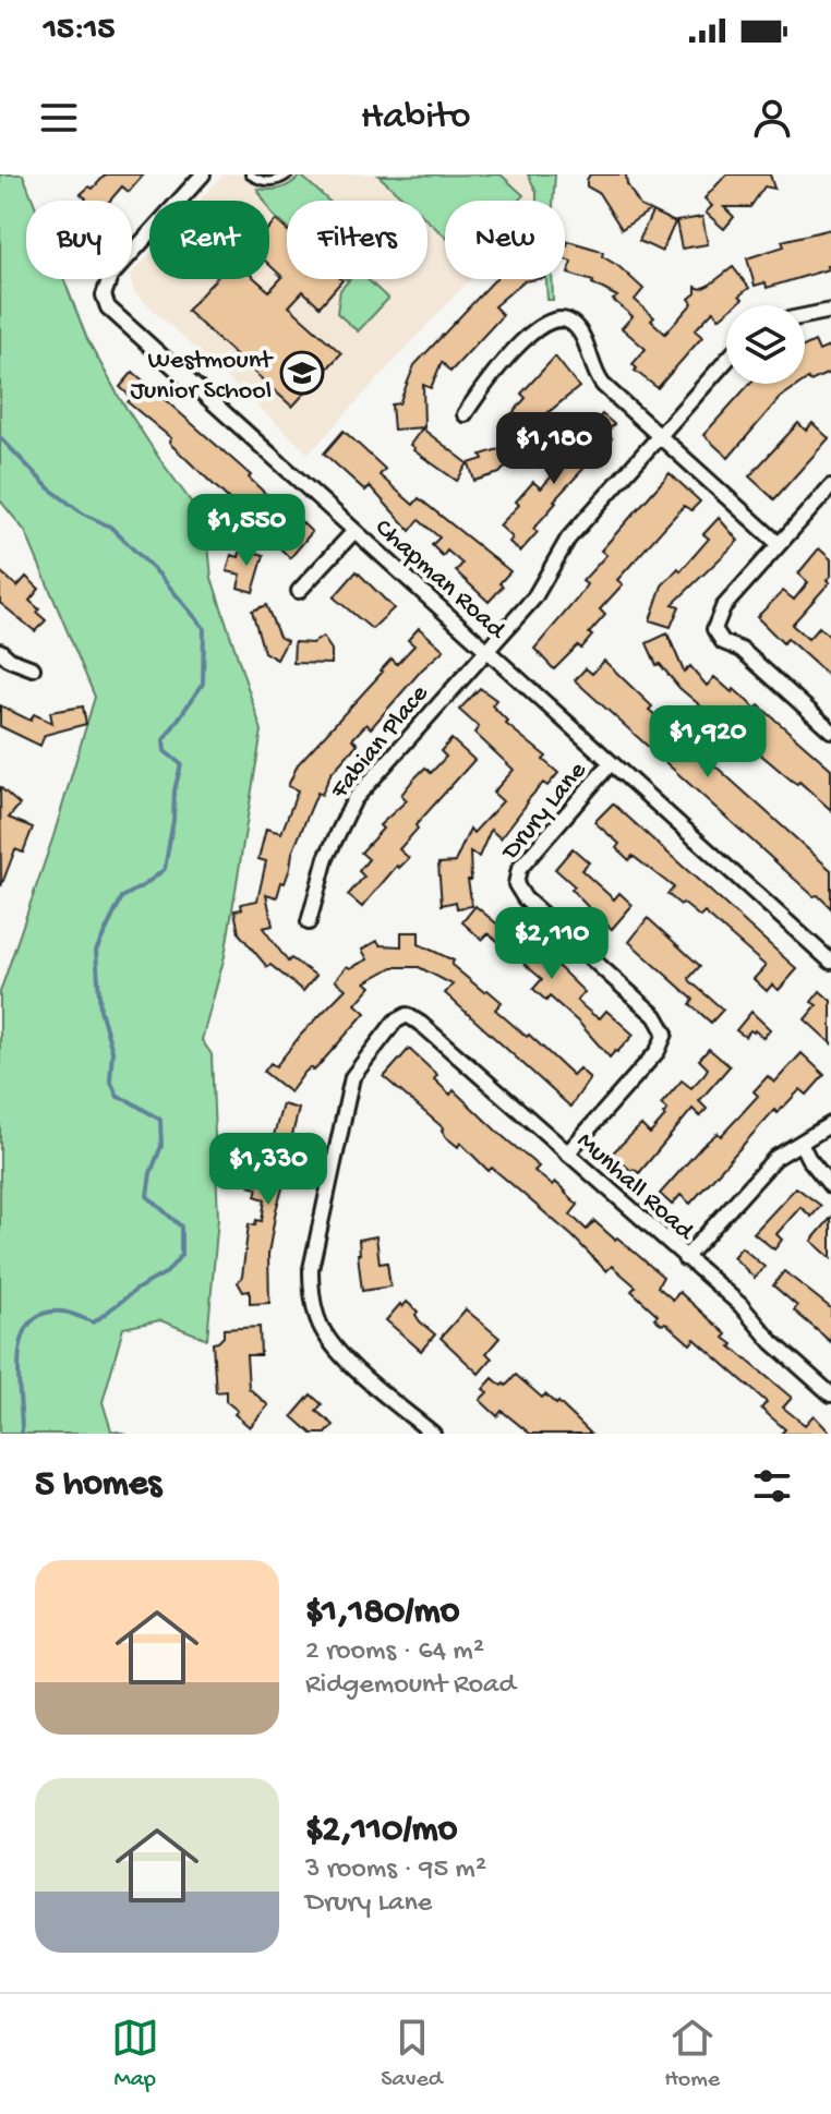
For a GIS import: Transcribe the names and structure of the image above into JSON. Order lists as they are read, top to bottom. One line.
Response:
{"streets":{"street":["Chapman Road","Fabian Place","Drury Lane","Munhall Road"]},"crossings":[["Chapman Road","Fabian Place"],["Chapman Road","Drury Lane"],["Drury Lane","Munhall Road"]],"places":{"school or university":["Westmount Junior School"]},"page":{"status":"15:15","header":"Habito","chip":["Buy","Rent","Filters","New"],"price":["$1,180","$1,550","$1,920","$2,110","$1,330"],"heading":"5 homes","list":[{"name":"$1,180/mo","note":"2 rooms · 64 m² · Ridgemount Road"},{"name":"$2,110/mo","note":"3 rooms · 95 m² · Drury Lane"}],"tabs":["Map","Saved","Home"]}}
